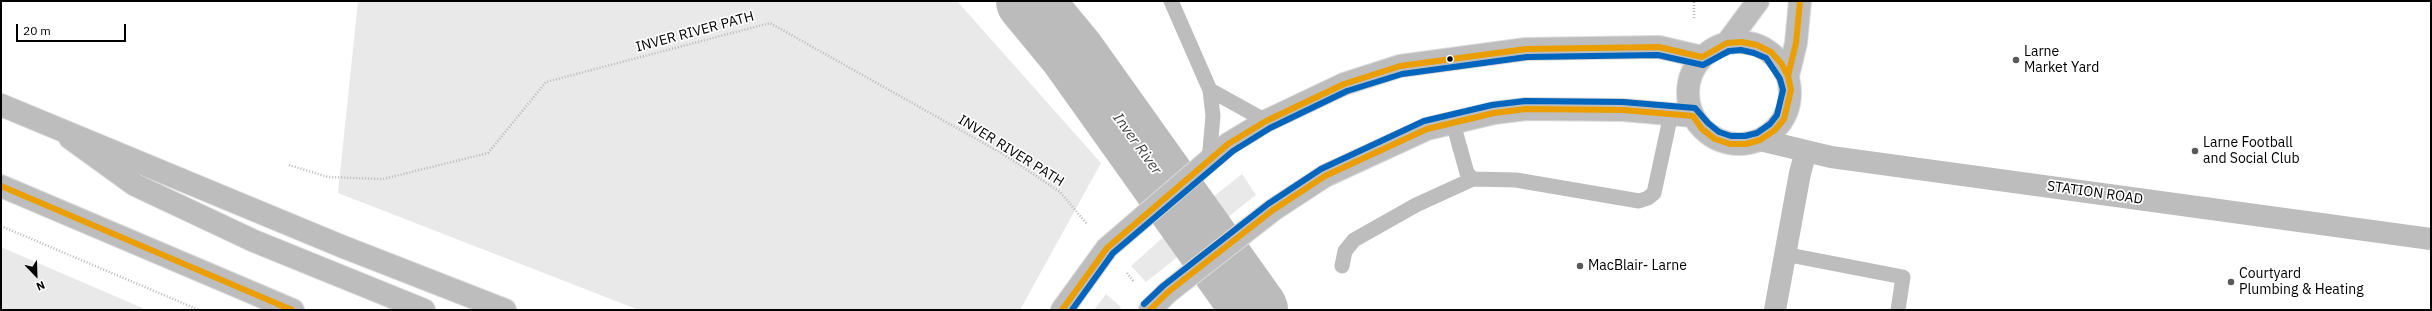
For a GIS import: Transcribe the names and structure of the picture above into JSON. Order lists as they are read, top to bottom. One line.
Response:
{"streets":{"main road":["STATION ROAD"],"path":["INVER RIVER PATH"]},"water":["Inver River"],"places":["Larne Market Yard","Larne Football and Social Club","MacBlair- Larne","Courtyard Plumbing & Heating"],"scale_bar":"20 m","north":"bottom right"}
